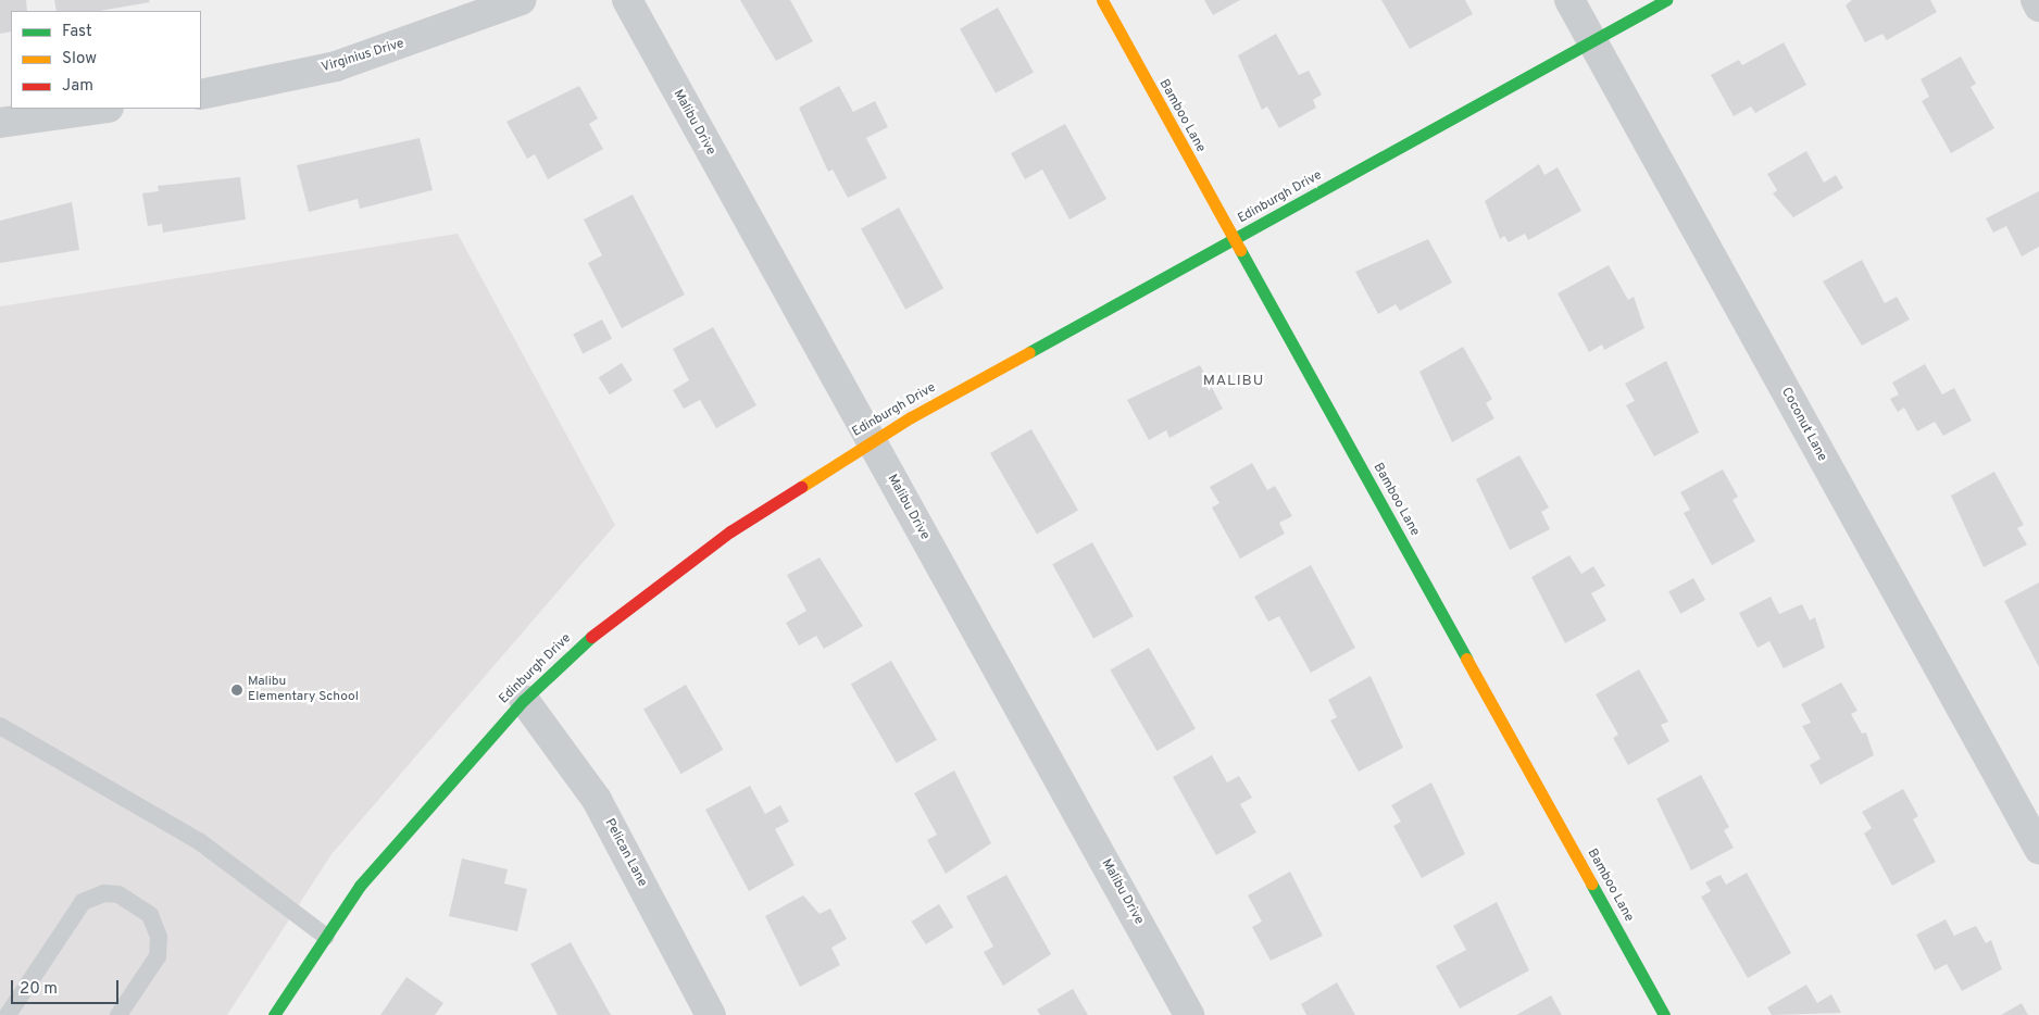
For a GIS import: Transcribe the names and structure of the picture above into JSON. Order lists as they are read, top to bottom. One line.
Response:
{"streets":{"street":["Virginius Drive","Bamboo Lane","Malibu Drive","Edinburgh Drive","Coconut Lane","Pelican Lane"]},"crossings":[["Bamboo Lane","Edinburgh Drive"],["Malibu Drive","Edinburgh Drive"],["Edinburgh Drive","Coconut Lane"],["Edinburgh Drive","Pelican Lane"]],"districts":["MALIBU"],"places":["Malibu Elementary School"],"legend":["Fast","Slow","Jam"],"scale_bar":"20 m"}
